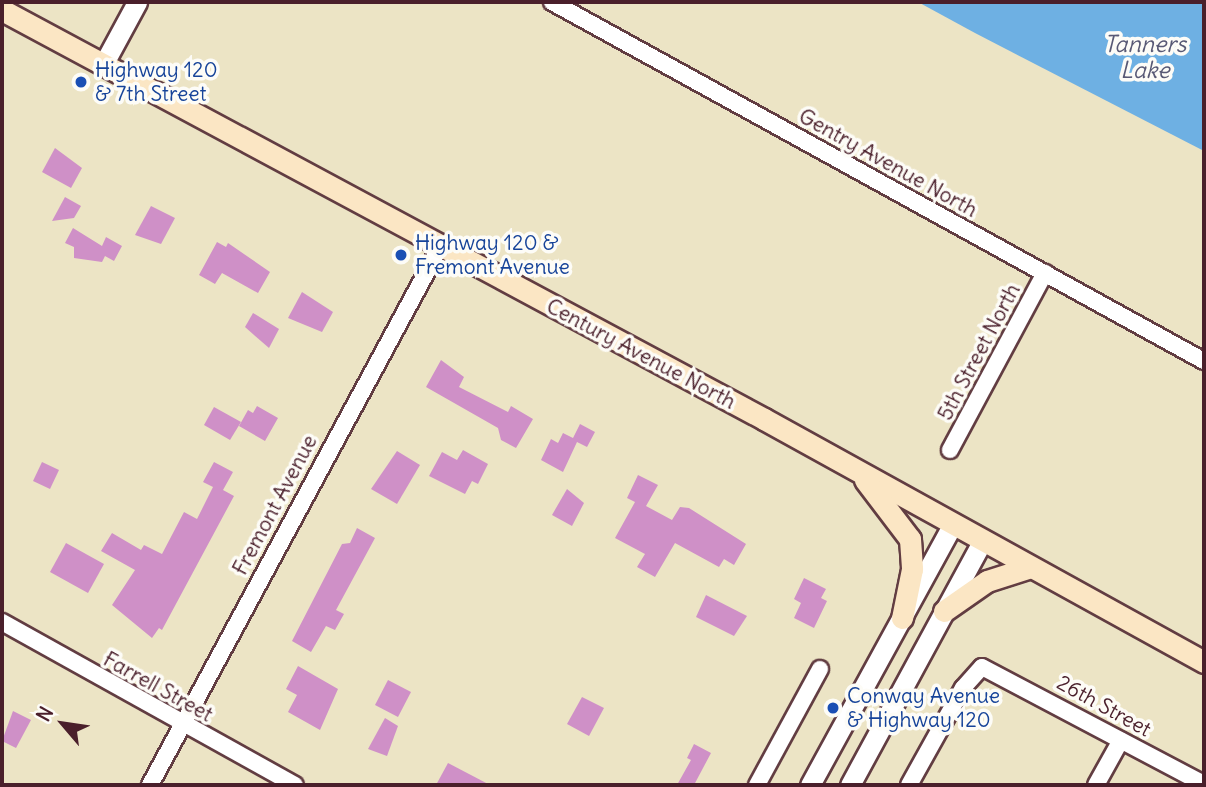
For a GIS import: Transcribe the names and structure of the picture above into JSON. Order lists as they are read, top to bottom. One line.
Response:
{"streets":{"main road":["Century Avenue North"],"street":["Gentry Avenue North","5th Street North","Fremont Avenue","Farrell Street","26th Street"]},"crossings":[["Gentry Avenue North","5th Street North"],["Century Avenue North","Fremont Avenue"],["Fremont Avenue","Farrell Street"]],"water":["Tanners Lake"],"places":["Highway 120 & 7th Street","Highway 120 & Fremont Avenue","Conway Avenue & Highway 120"],"north":"top left"}
